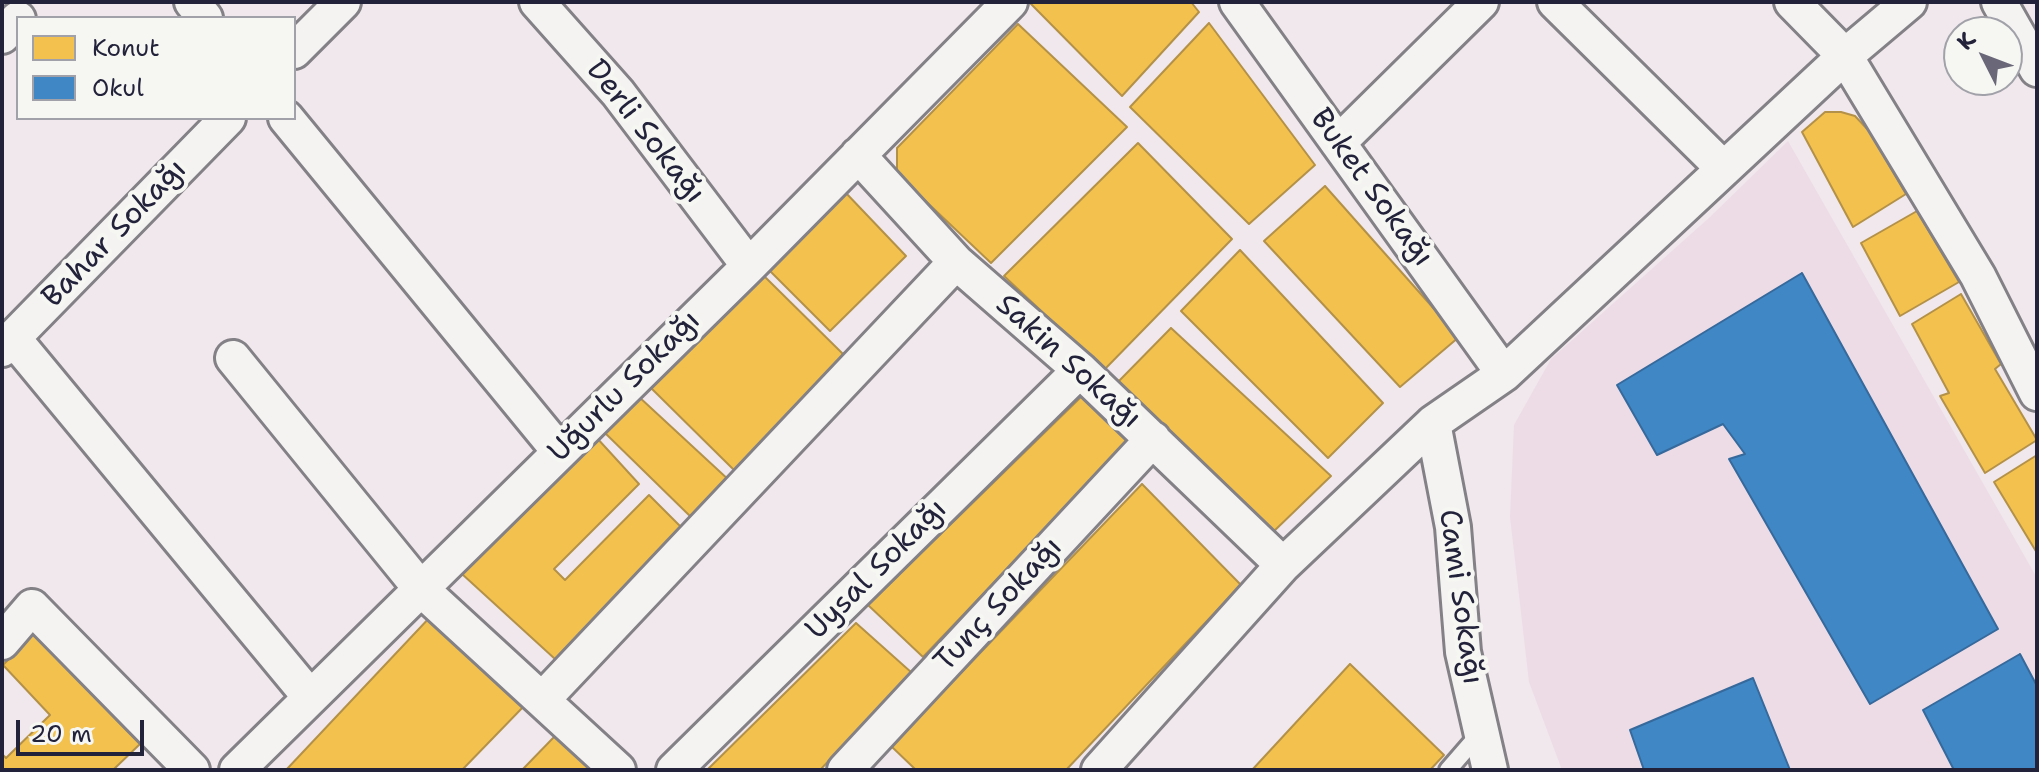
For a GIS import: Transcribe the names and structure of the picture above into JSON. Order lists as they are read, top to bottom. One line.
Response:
{"streets":{"street":["Derli Sokağı","Buket Sokağı","Bahar Sokağı","Sakin Sokağı","Uğurlu Sokağı","Uysal Sokağı","Cami Sokağı","Tunç Sokağı"]},"crossings":[["Derli Sokağı","Uğurlu Sokağı"],["Sakin Sokağı","Uğurlu Sokağı"],["Sakin Sokağı","Uysal Sokağı"],["Sakin Sokağı","Tunç Sokağı"]],"legend":["Konut","Okul"],"scale_bar":"20 m","north":"top left"}
